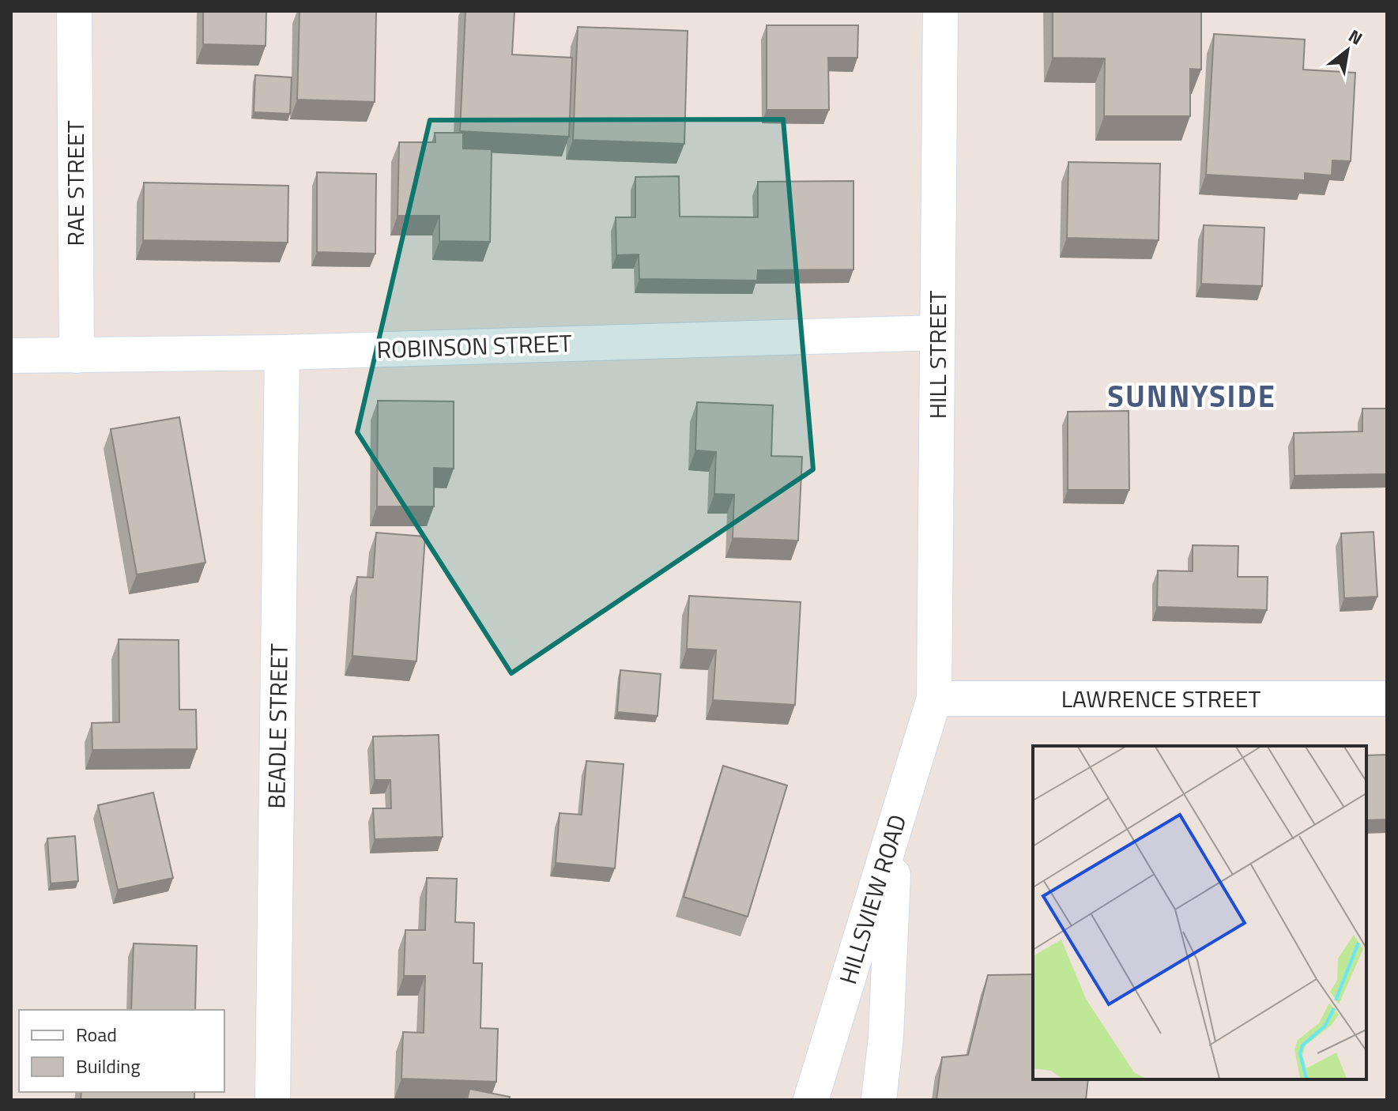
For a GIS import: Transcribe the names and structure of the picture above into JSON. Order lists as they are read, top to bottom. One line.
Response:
{"streets":{"street":["RAE STREET","ROBINSON STREET","HILL STREET","LAWRENCE STREET","BEADLE STREET","HILLSVIEW ROAD"]},"crossings":[["RAE STREET","ROBINSON STREET"],["ROBINSON STREET","HILL STREET"],["ROBINSON STREET","BEADLE STREET"],["HILL STREET","LAWRENCE STREET"],["HILL STREET","HILLSVIEW ROAD"],["LAWRENCE STREET","HILLSVIEW ROAD"]],"districts":["SUNNYSIDE"],"legend":["Road","Building"],"north":"top right"}
